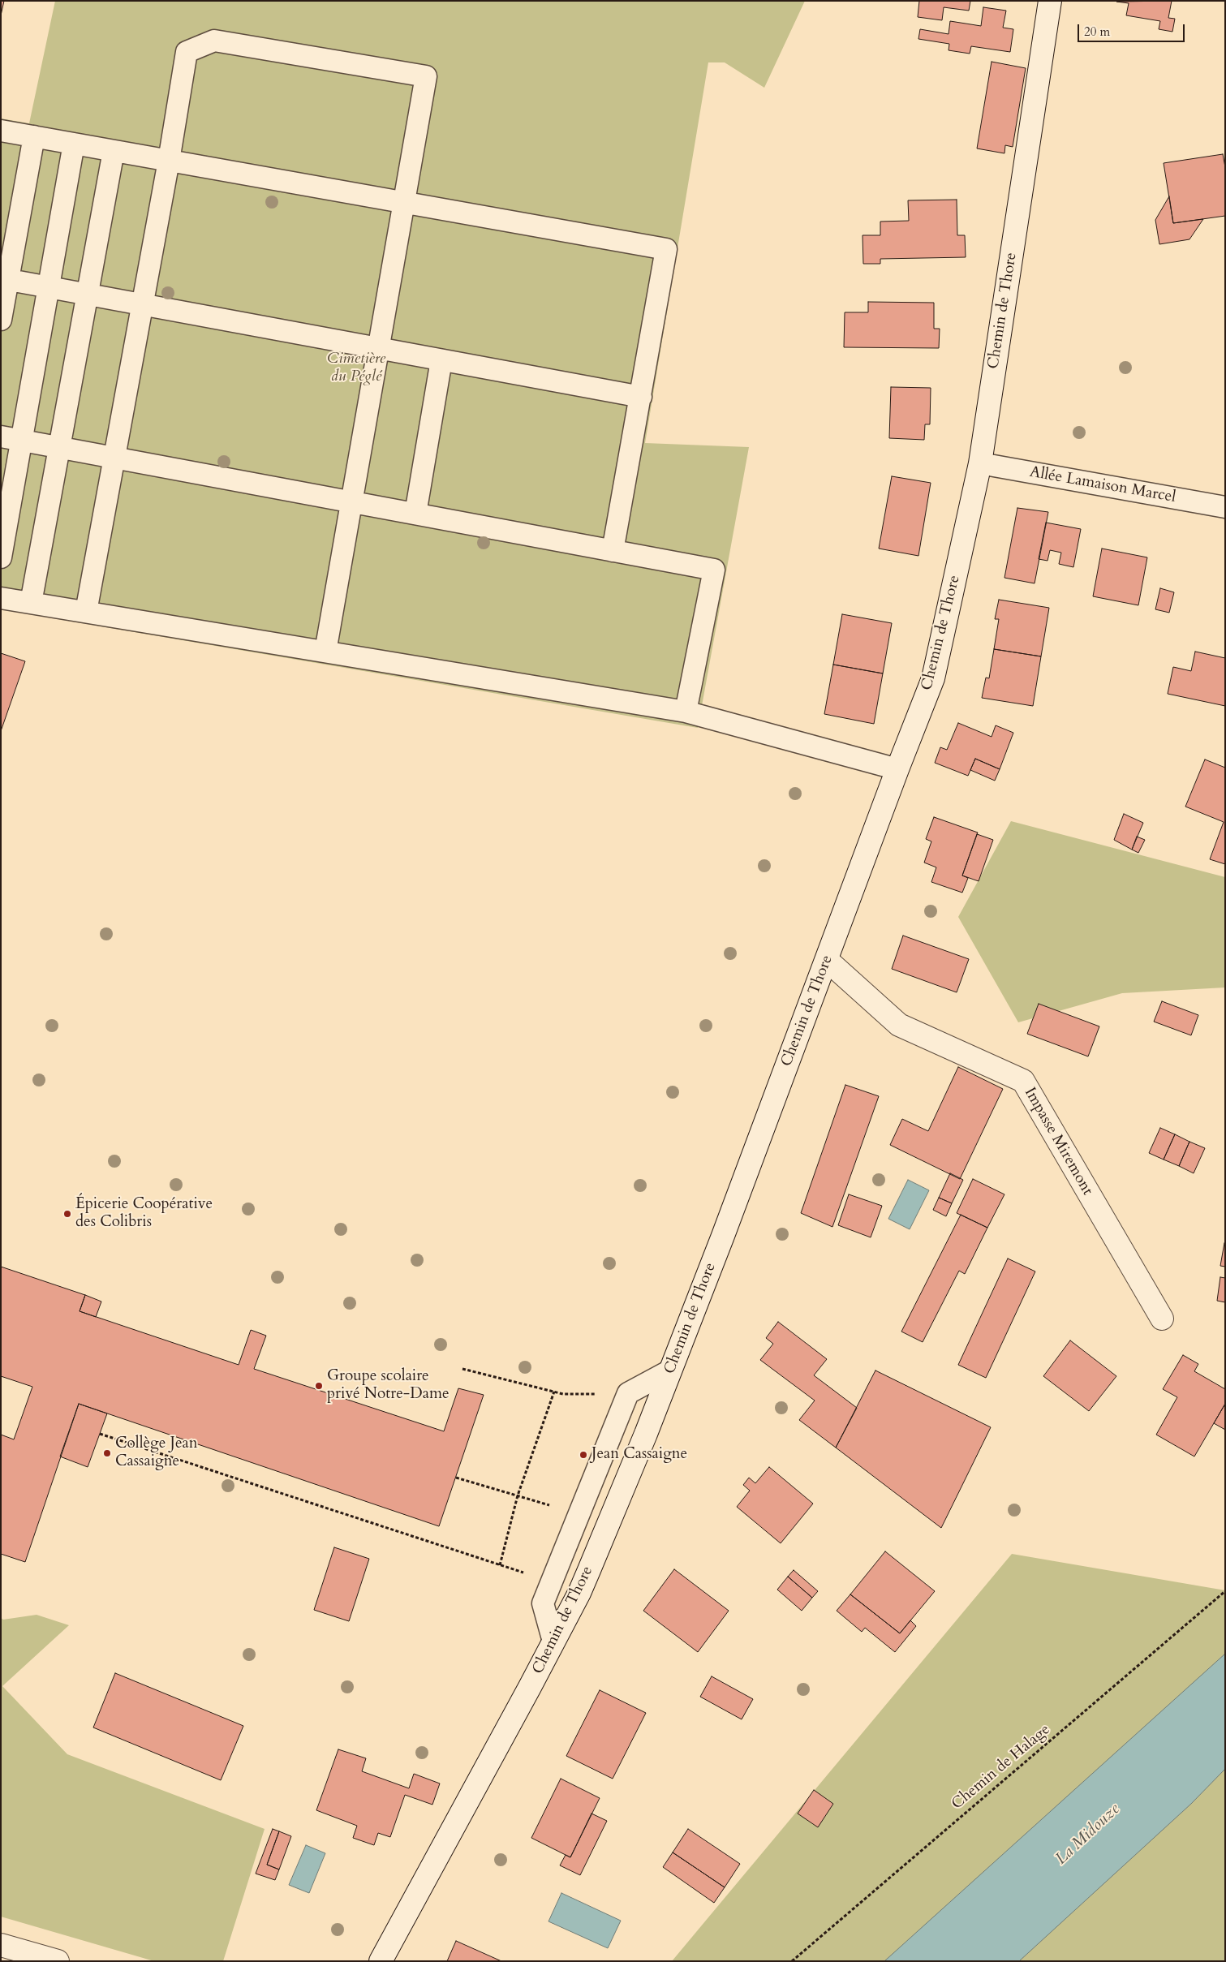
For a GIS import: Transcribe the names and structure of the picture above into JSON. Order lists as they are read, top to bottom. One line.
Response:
{"streets":{"street":["Chemin de Thore","Impasse Miremont"],"lane":["Allée Lamaison Marcel"],"path":["Chemin de Halage"]},"crossings":[["Chemin de Thore","Allée Lamaison Marcel"],["Chemin de Thore","Impasse Miremont"]],"water":["La Midouze"],"parks":["Cimetière du Péglé"],"places":["Épicerie Coopérative des Colibris","Groupe scolaire privé Notre-Dame","Collège Jean Cassaigne","Jean Cassaigne"],"scale_bar":"20 m"}
